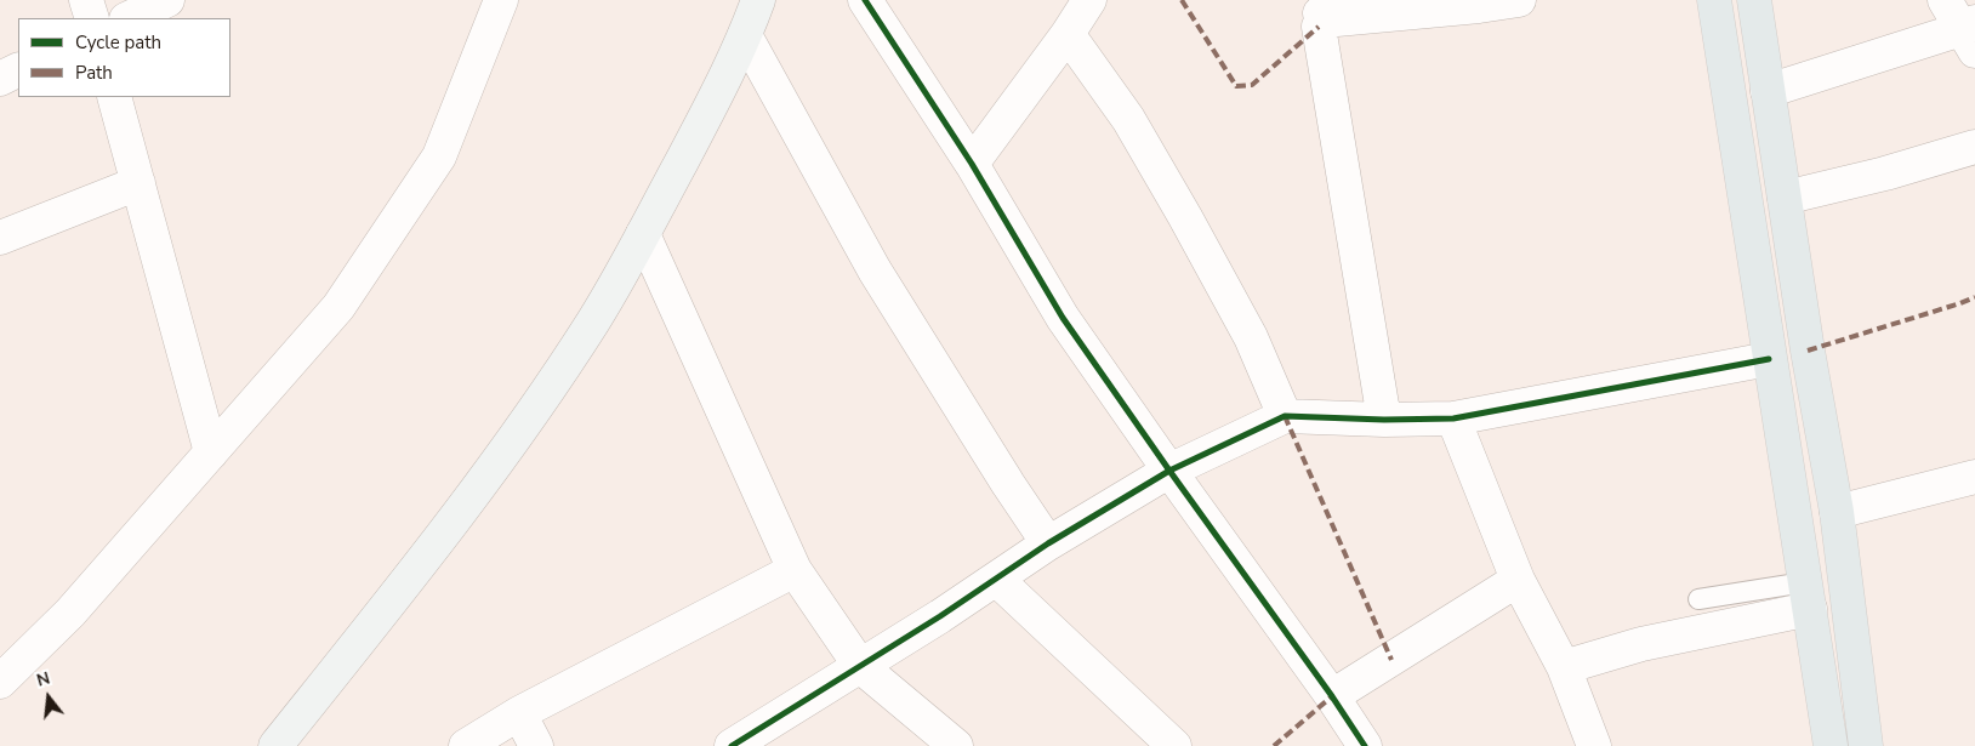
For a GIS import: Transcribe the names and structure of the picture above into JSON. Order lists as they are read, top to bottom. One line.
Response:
{"legend":["Cycle path","Path"],"north":"top"}
